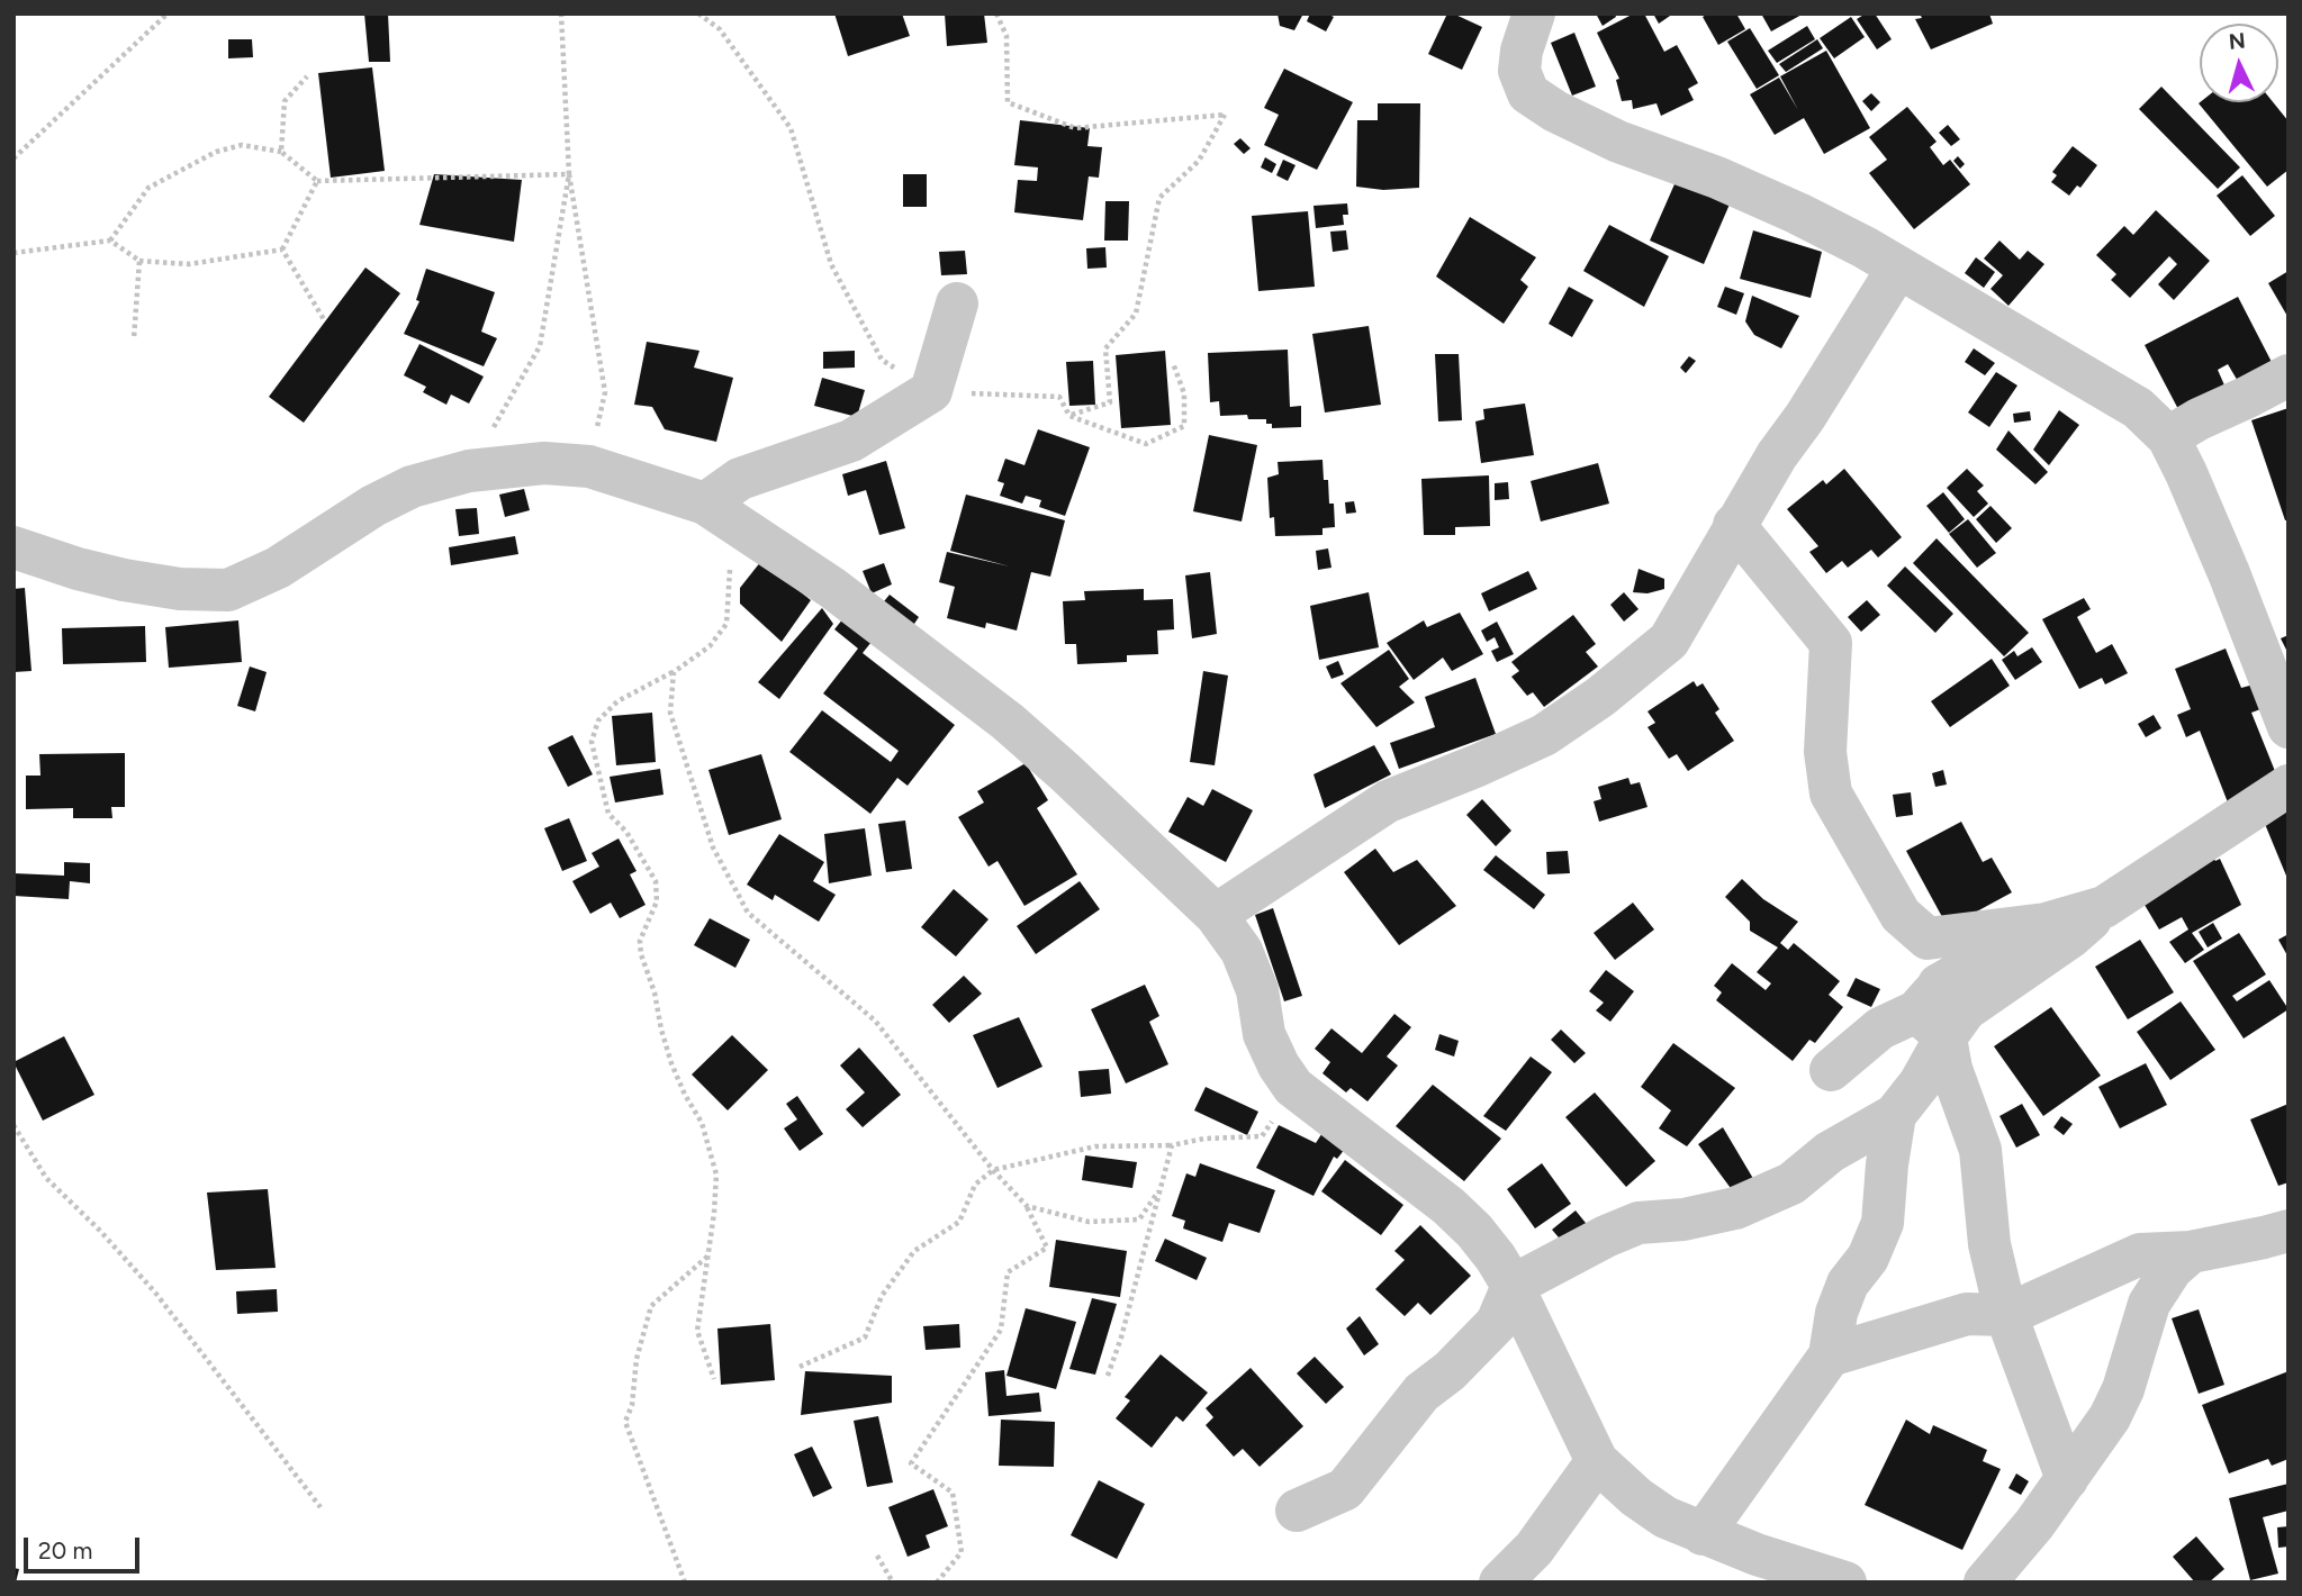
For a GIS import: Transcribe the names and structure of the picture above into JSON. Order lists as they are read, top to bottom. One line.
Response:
{"scale_bar":"20 m","north":"top"}
